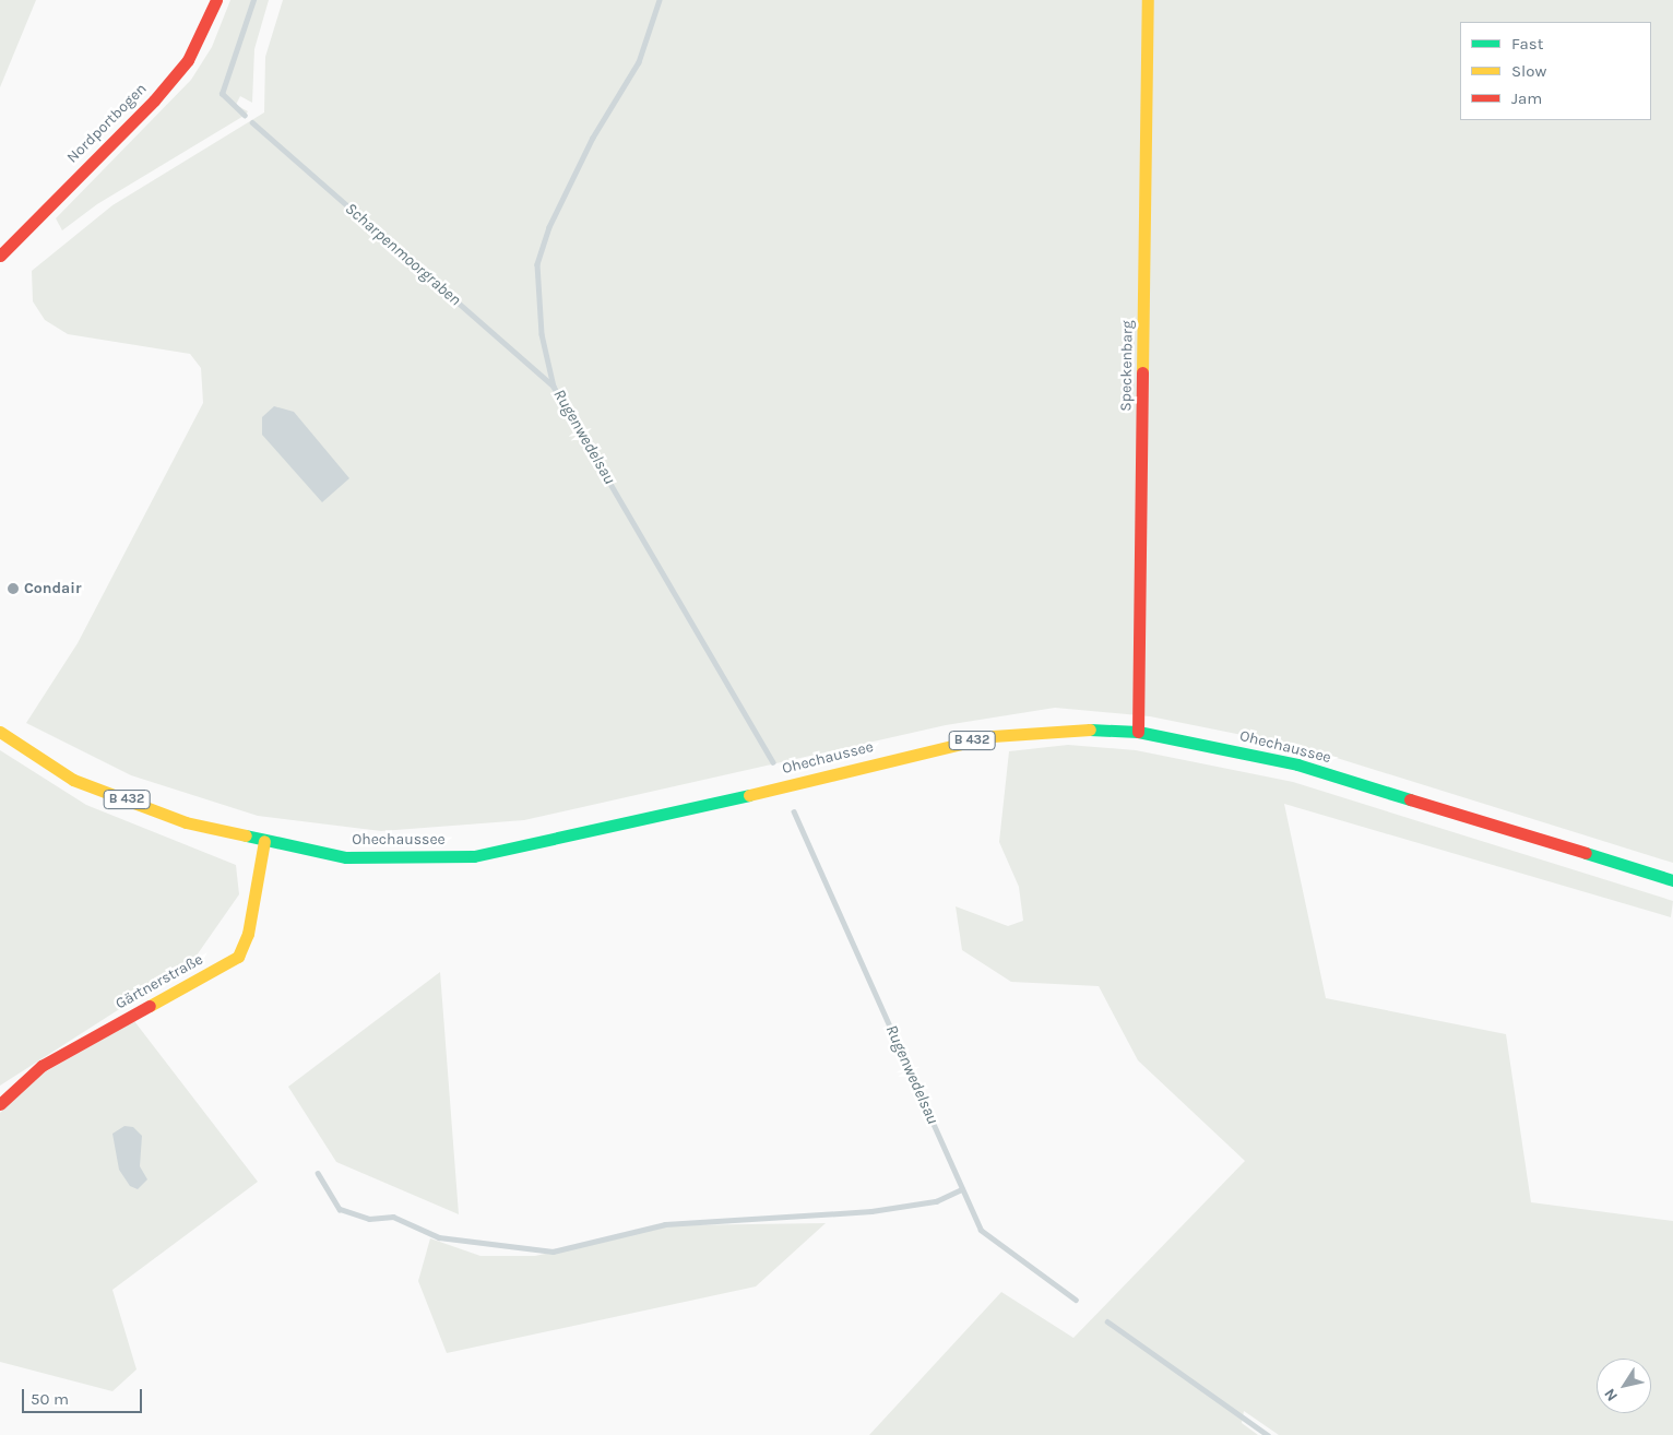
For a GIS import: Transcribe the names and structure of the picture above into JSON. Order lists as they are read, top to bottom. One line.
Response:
{"streets":{"main road":["Nordportbogen","Speckenbarg","B 432","Ohechaussee","Gärtnerstraße"]},"crossings":[["Speckenbarg","Ohechaussee"],["Ohechaussee","Gärtnerstraße"]],"water":["Scharpenmoorgraben","Rugenwedelsau"],"places":["Condair"],"legend":["Fast","Slow","Jam"],"scale_bar":"50 m","north":"bottom left"}
